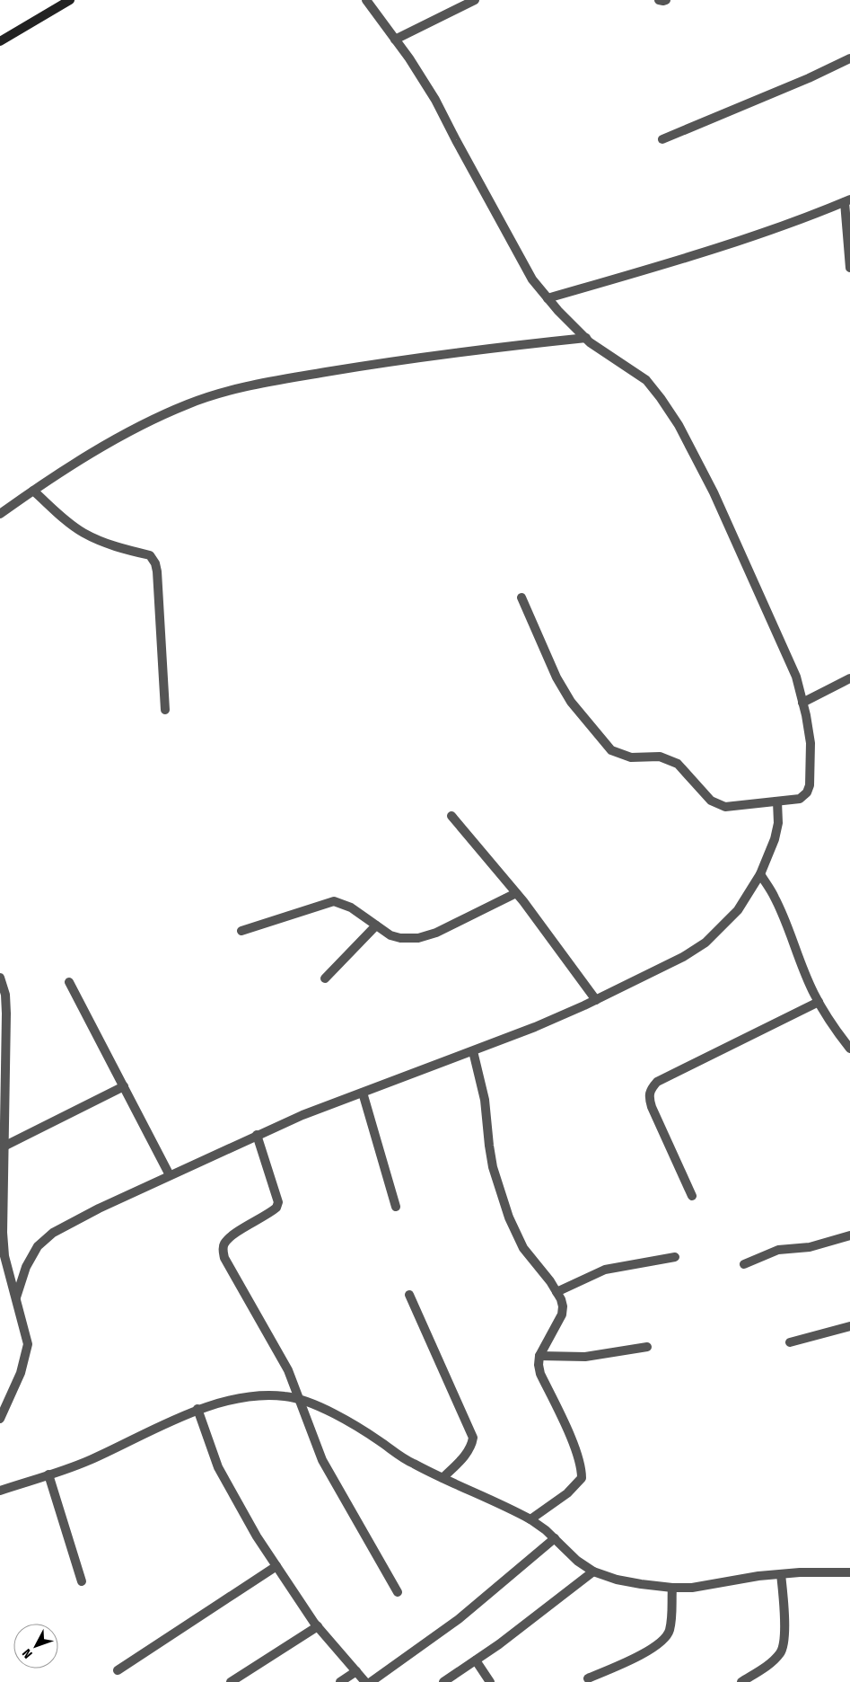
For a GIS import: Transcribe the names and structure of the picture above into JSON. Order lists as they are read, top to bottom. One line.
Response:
{"north":"bottom left"}
